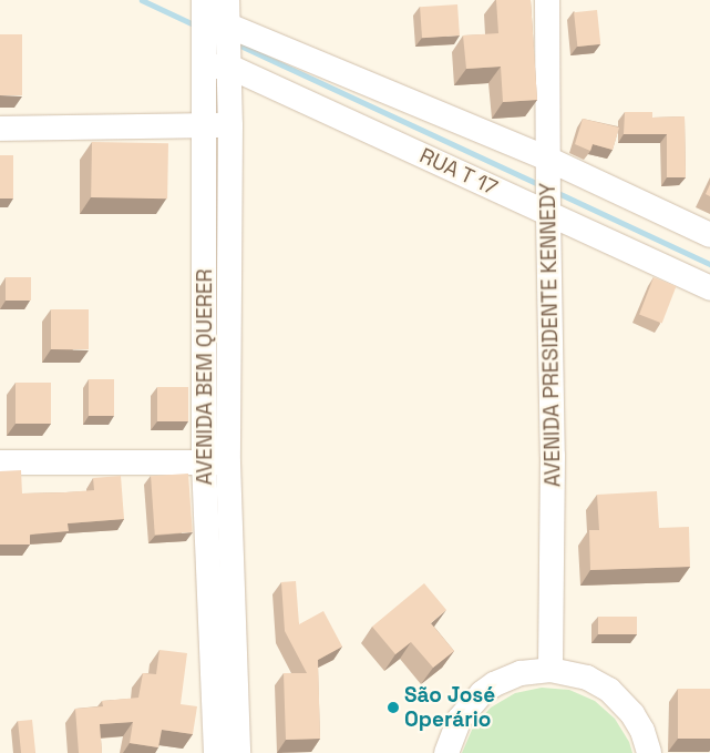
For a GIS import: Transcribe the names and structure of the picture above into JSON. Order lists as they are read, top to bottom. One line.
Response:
{"streets":{"street":["RUA T 17","AVENIDA PRESIDENTE KENNEDY","AVENIDA BEM QUERER"]},"crossings":[["RUA T 17","AVENIDA PRESIDENTE KENNEDY"],["RUA T 17","AVENIDA BEM QUERER"]],"places":["São José Operário"]}
